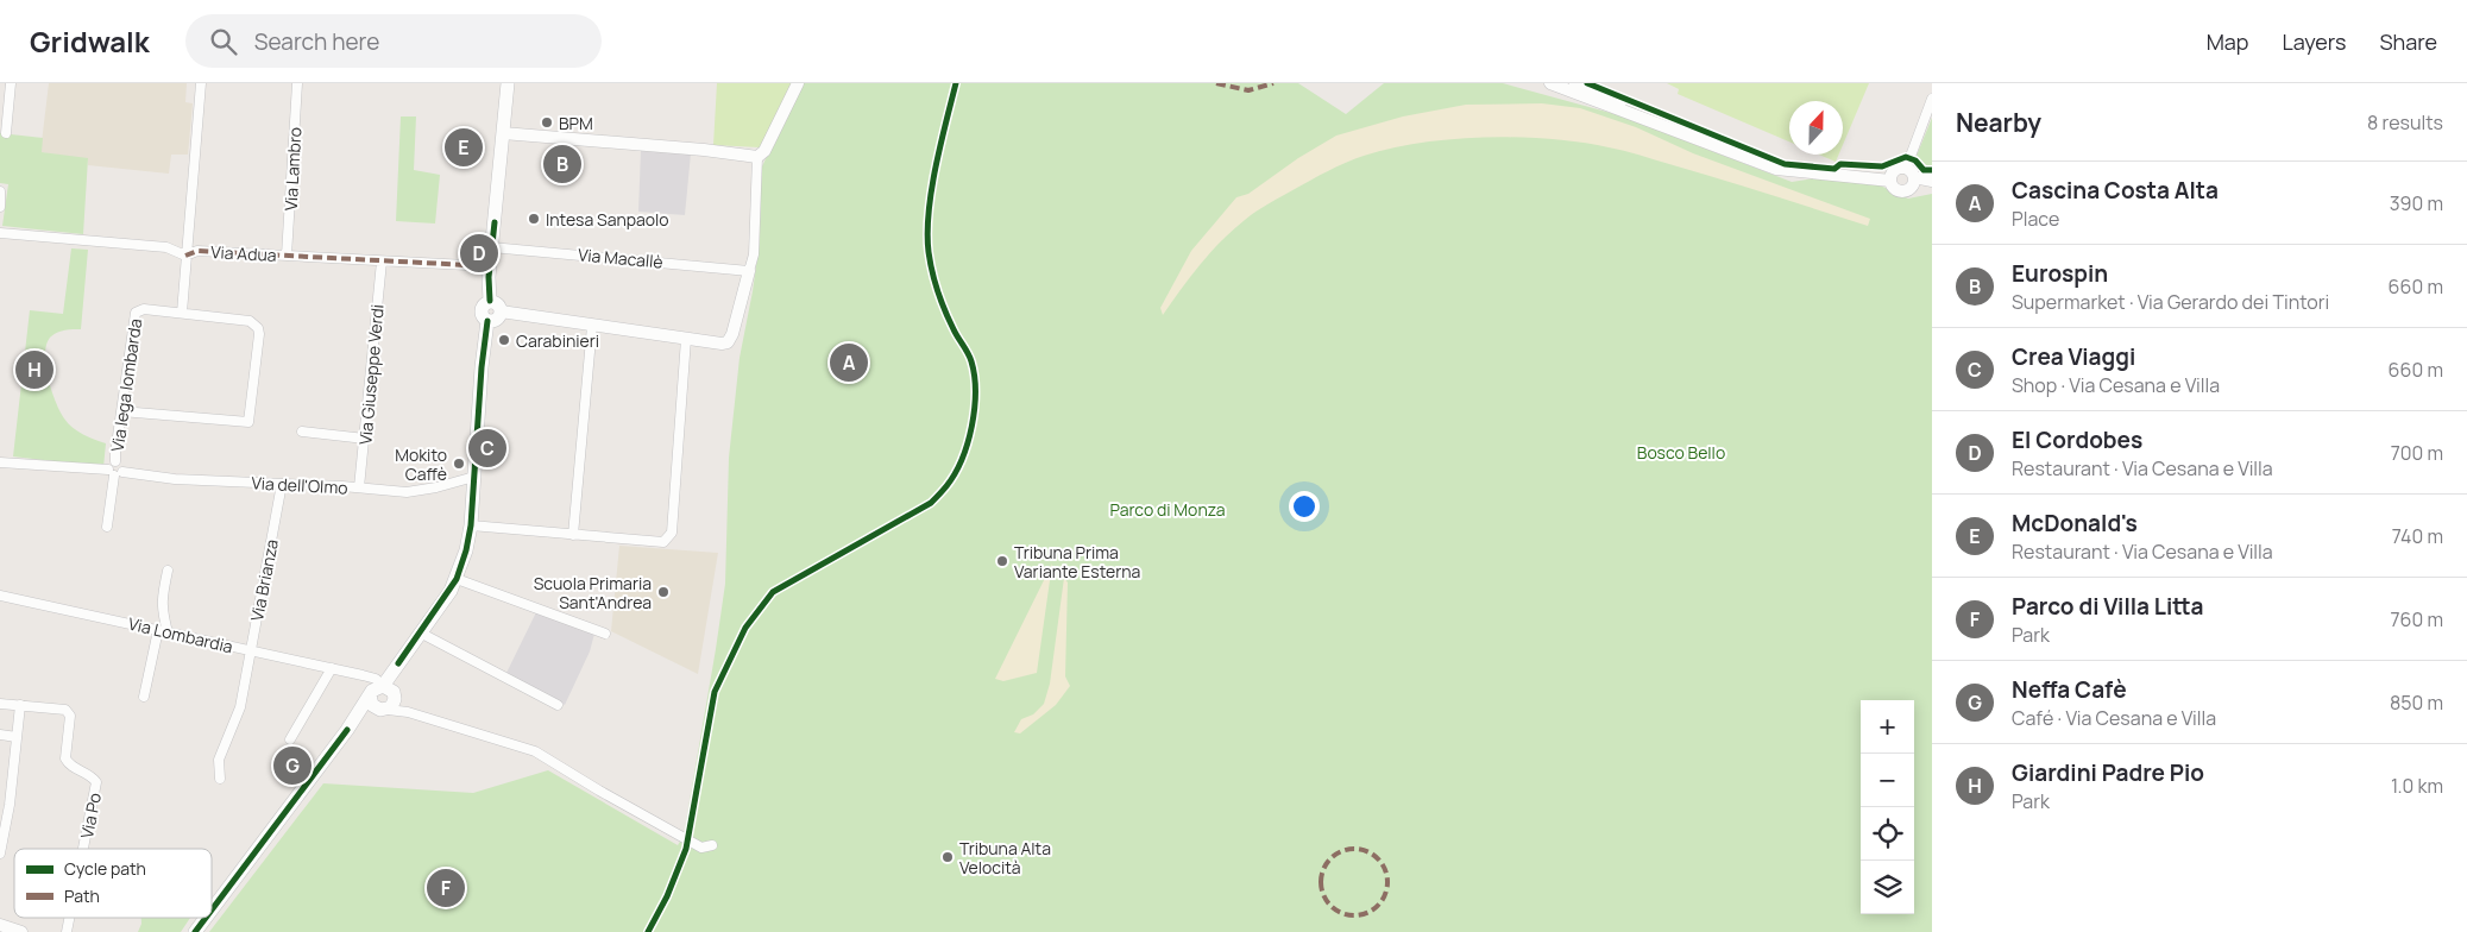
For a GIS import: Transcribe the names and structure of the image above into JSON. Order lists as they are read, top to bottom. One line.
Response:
{"streets":{"street":["Via Lambro","Via Adua","Via Macallè","Via Giuseppe Verdi","Via lega lombarda","Via dell'Olmo","Via Brianza","Via Lombardia","Via Po"]},"crossings":[["Via Lambro","Via Adua"],["Via Adua","Via Giuseppe Verdi"],["Via Giuseppe Verdi","Via dell'Olmo"],["Via lega lombarda","Via dell'Olmo"],["Via dell'Olmo","Via Brianza"],["Via Brianza","Via Lombardia"]],"parks":["Bosco Bello","Parco di Monza"],"places":["BPM","Intesa Sanpaolo","Carabinieri","Mokito Caffè","Tribuna Prima Variante Esterna","Scuola Primaria Sant'Andrea","Tribuna Alta Velocità"],"legend":["Cycle path","Path"],"north":"top","page":{"header":"Gridwalk","search":"Search here","nav":["Map","Layers","Share"],"heading":["Nearby","8 results"],"pins":["E","B","D","A","H","C","G","F"],"list":[{"mark":"A","name":"Cascina Costa Alta","note":"Place","value":"390 m"},{"mark":"B","name":"Eurospin","note":"Supermarket · Via Gerardo dei Tintori","value":"660 m"},{"mark":"C","name":"Crea Viaggi","note":"Shop · Via Cesana e Villa","value":"660 m"},{"mark":"D","name":"El Cordobes","note":"Restaurant · Via Cesana e Villa","value":"700 m"},{"mark":"E","name":"McDonald's","note":"Restaurant · Via Cesana e Villa","value":"740 m"},{"mark":"F","name":"Parco di Villa Litta","note":"Park","value":"760 m"},{"mark":"G","name":"Neffa Cafè","note":"Café · Via Cesana e Villa","value":"850 m"},{"mark":"H","name":"Giardini Padre Pio","note":"Park","value":"1.0 km"}],"map_buttons":["+","−"]}}
